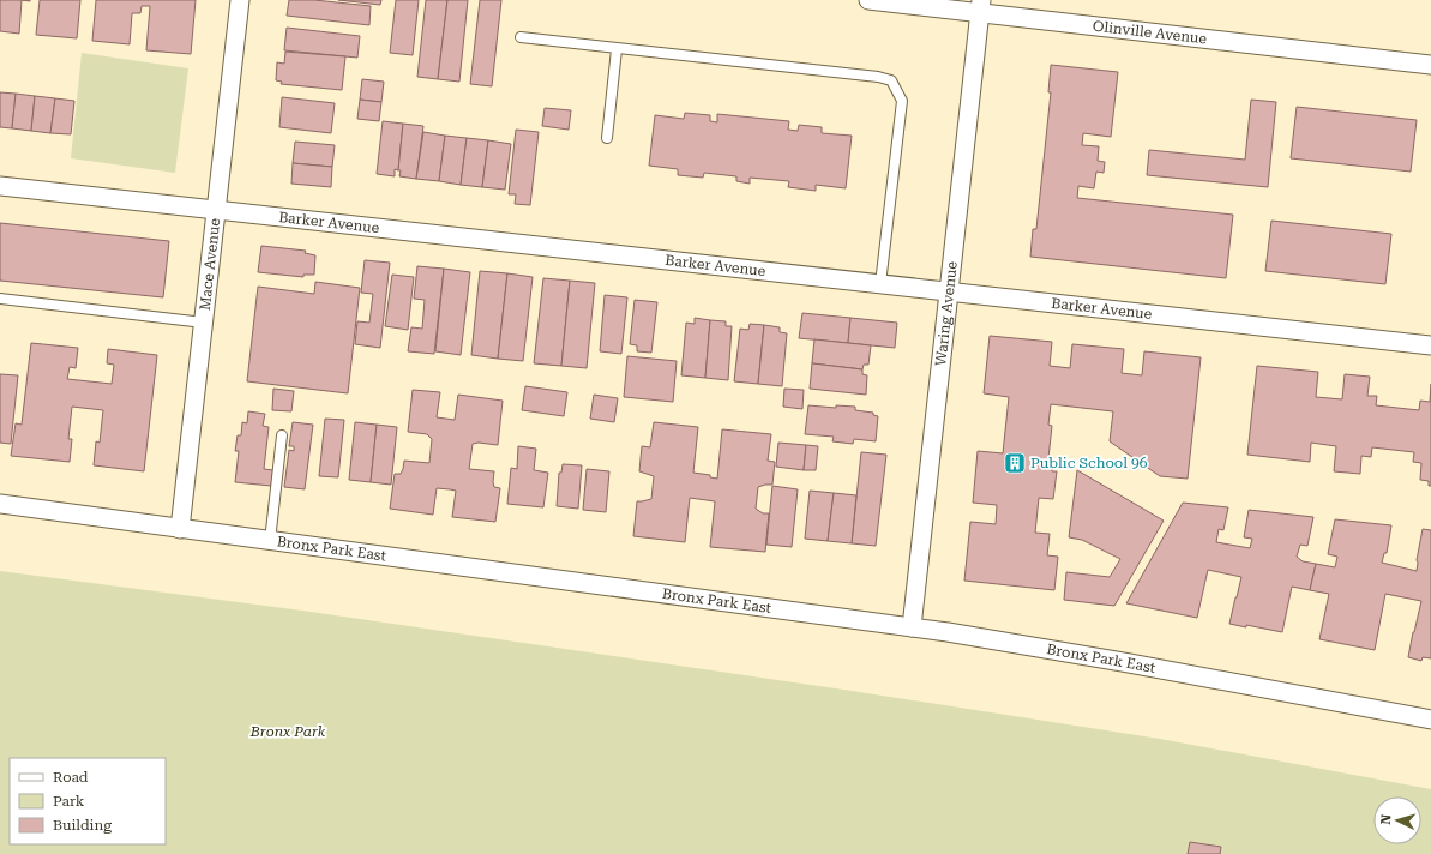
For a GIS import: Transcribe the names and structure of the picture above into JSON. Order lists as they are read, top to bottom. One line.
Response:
{"streets":{"street":["Olinville Avenue","Barker Avenue","Mace Avenue","Waring Avenue","Bronx Park East"]},"crossings":[["Olinville Avenue","Waring Avenue"],["Barker Avenue","Mace Avenue"],["Barker Avenue","Waring Avenue"],["Mace Avenue","Bronx Park East"],["Waring Avenue","Bronx Park East"]],"parks":["Bronx Park"],"places":{"building":["Public School 96"]},"legend":["Road","Park","Building"],"north":"left"}
